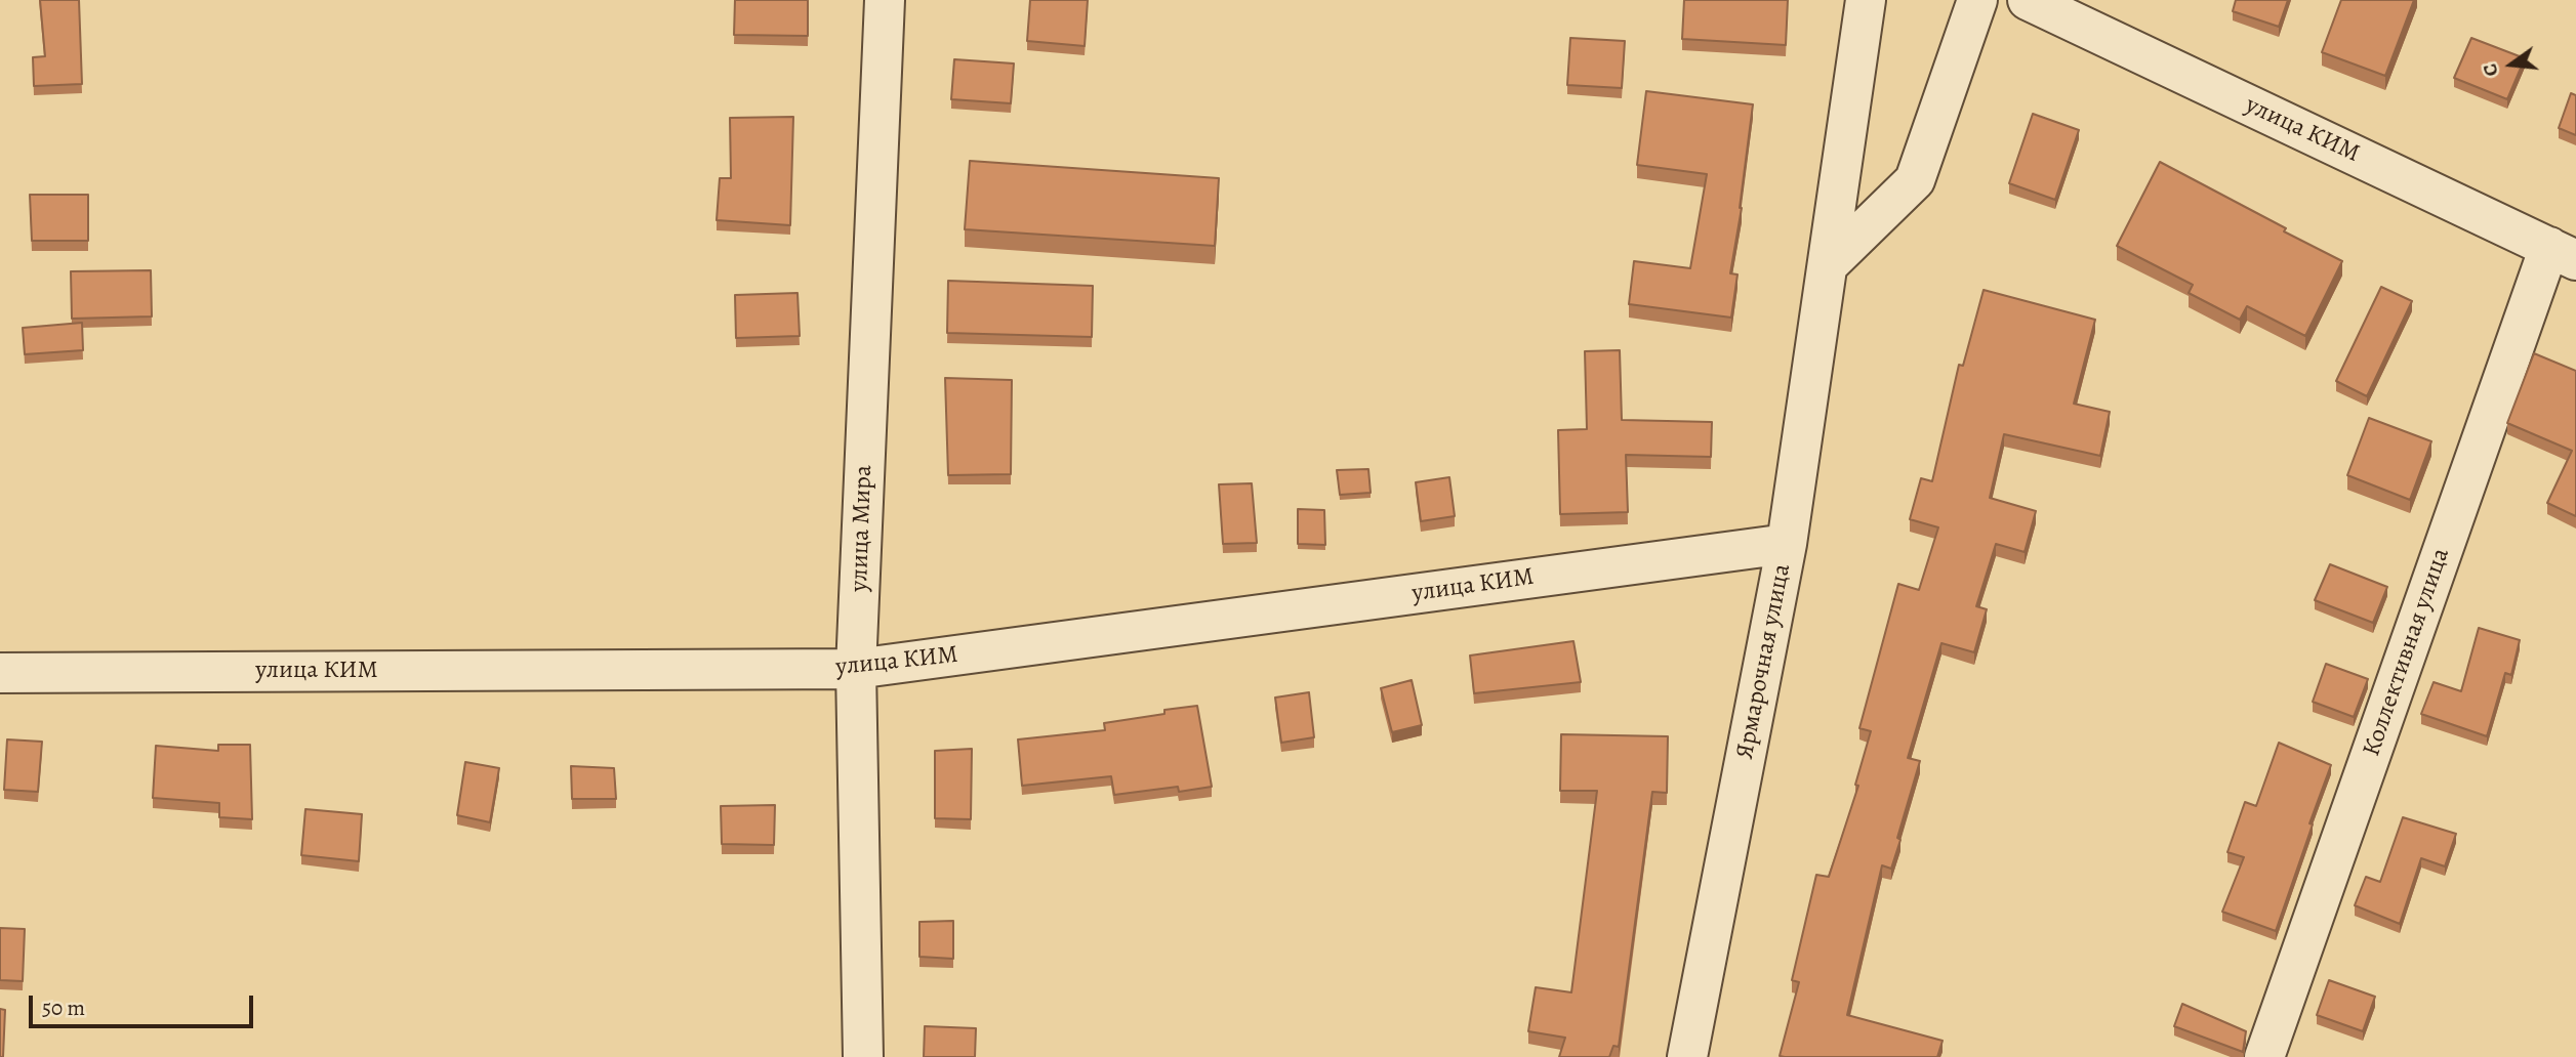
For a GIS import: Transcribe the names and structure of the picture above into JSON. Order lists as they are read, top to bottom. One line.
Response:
{"streets":{"street":["улица КИМ","улица Мира","Коллективная улица","Ярмарочная улица"]},"crossings":[["улица КИМ","улица Мира"],["улица КИМ","Коллективная улица"],["улица КИМ","Ярмарочная улица"]],"scale_bar":"50 m","north":"left"}
